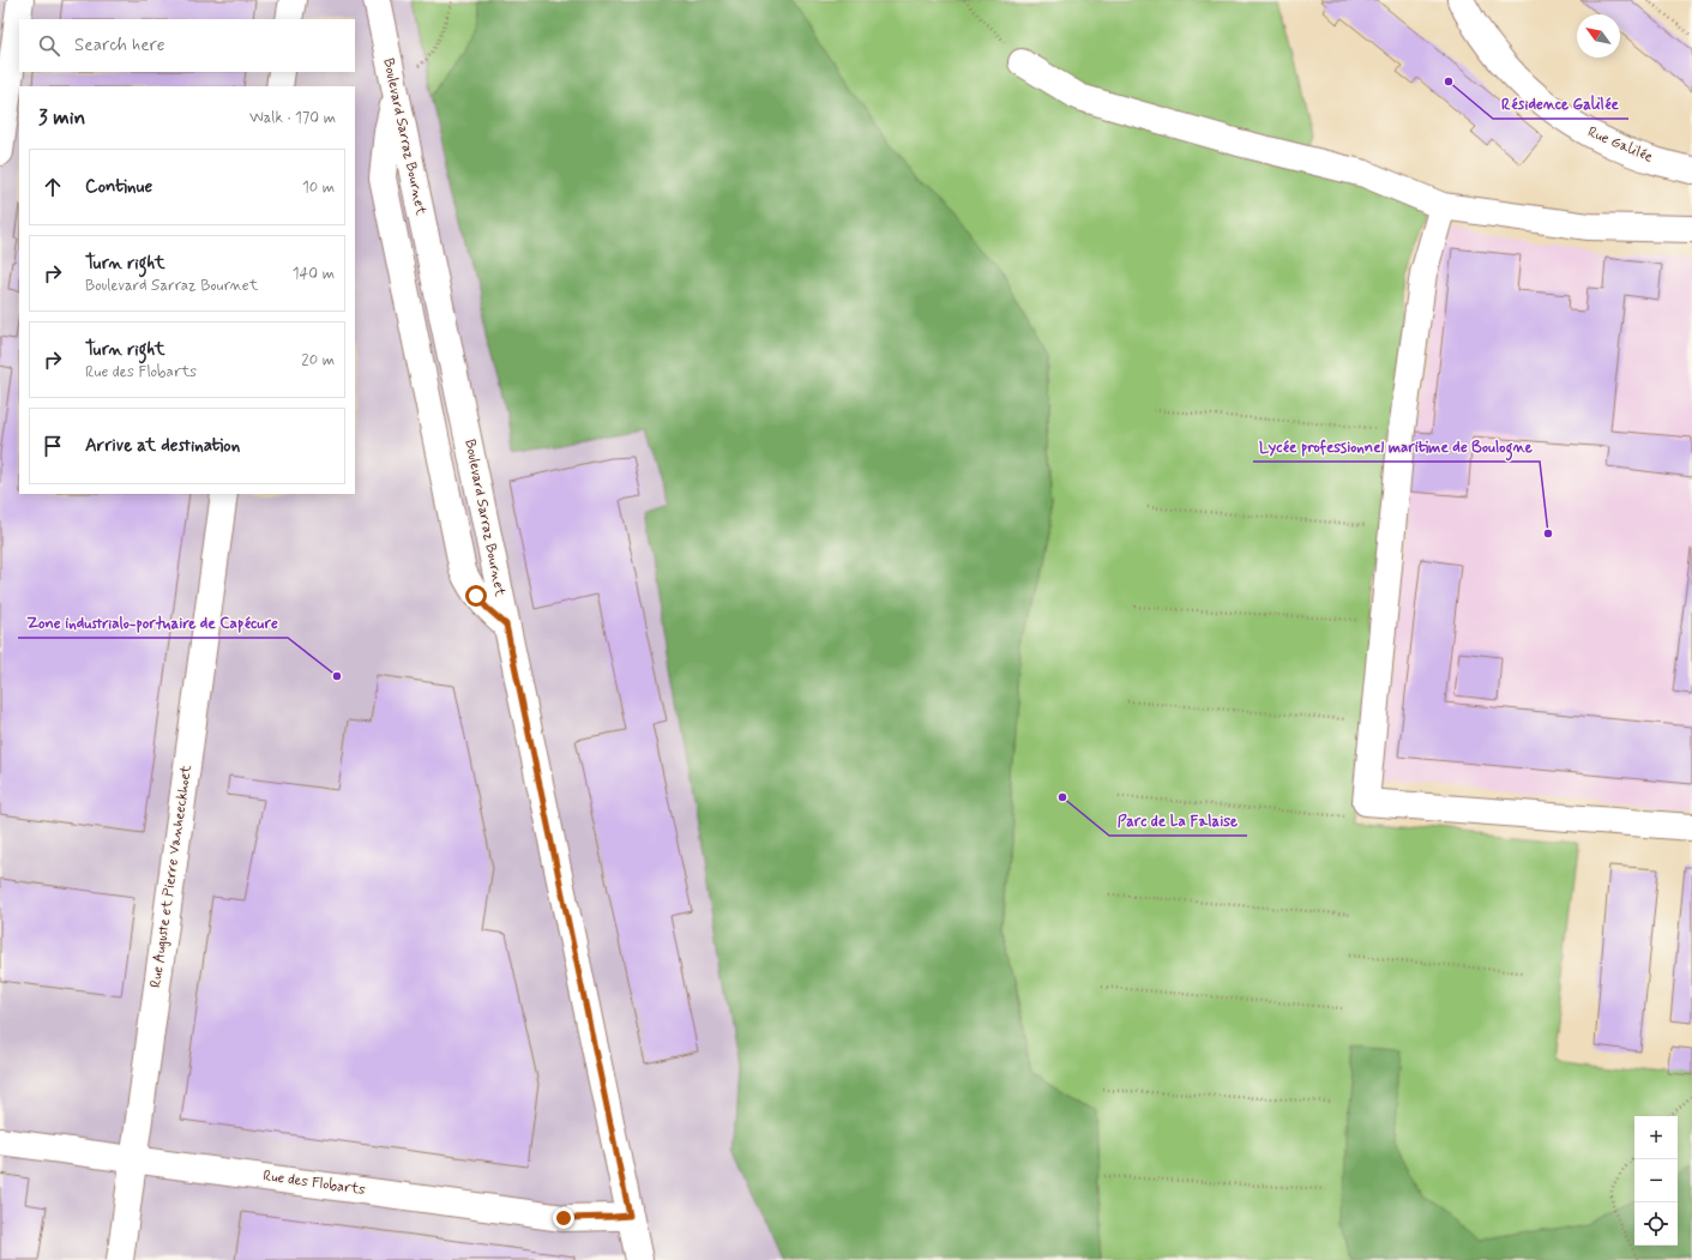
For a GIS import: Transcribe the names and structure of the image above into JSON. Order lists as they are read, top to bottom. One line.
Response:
{"streets":{"street":["Boulevard Sarraz Bournet","Rue Galilée","Rue Auguste et Pierre Vanheeckhoet","Rue des Flobarts"]},"crossings":[["Boulevard Sarraz Bournet","Rue des Flobarts"],["Rue Auguste et Pierre Vanheeckhoet","Rue des Flobarts"]],"places":["Résidence Galilée","Lycée professionnel maritime de Boulogne","Zone industrialo-portuaire de Capécure","Parc de La Falaise"],"north":"top left","page":{"search":"Search here","heading":["3 min","Walk · 170 m"],"list":[["Continue","10 m"],["Turn right","Boulevard Sarraz Bournet","140 m"],["Turn right","Rue des Flobarts","20 m"],"Arrive at destination"],"map_buttons":["+","−"]}}
